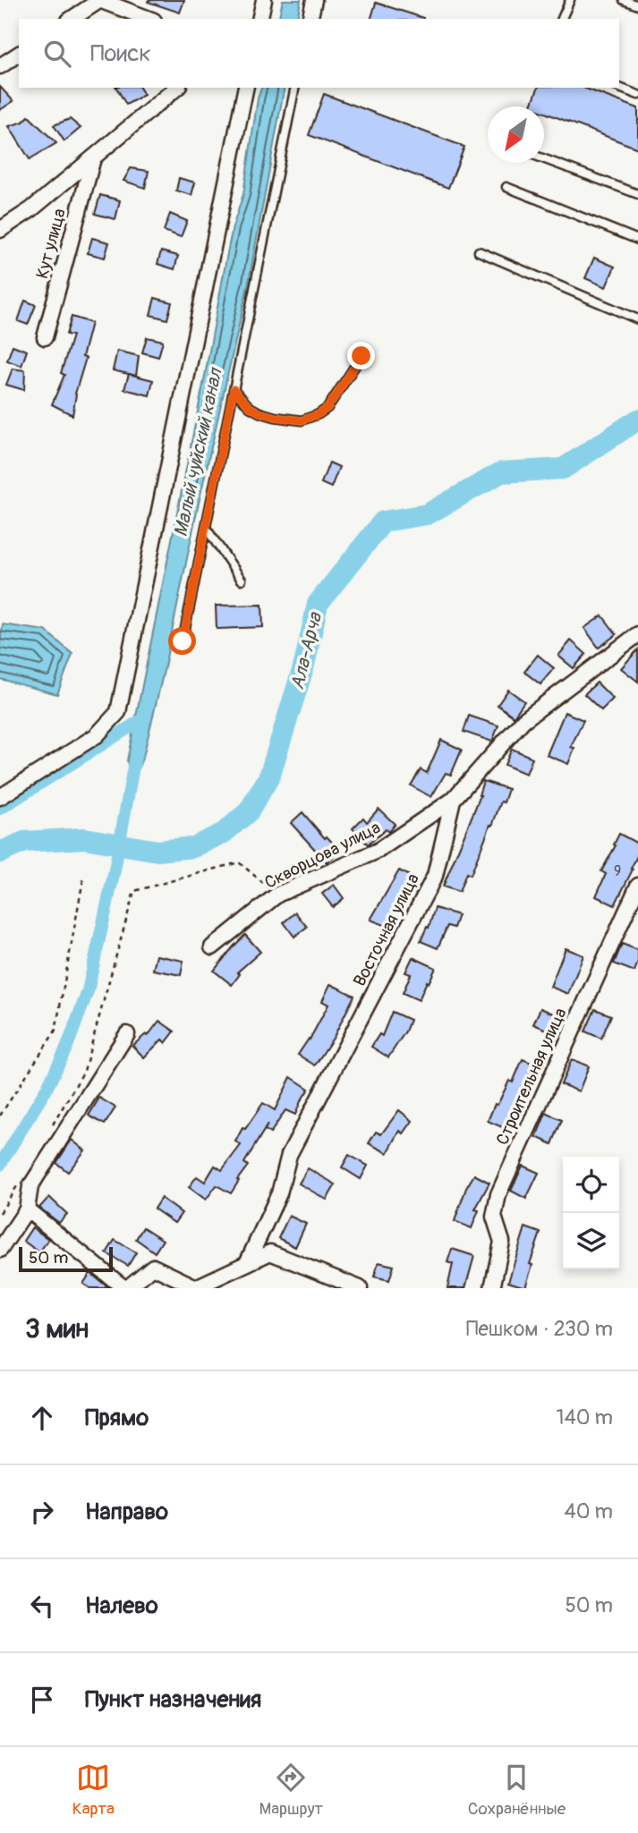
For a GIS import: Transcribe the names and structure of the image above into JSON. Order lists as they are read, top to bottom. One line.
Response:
{"streets":{"street":["Кут улица","Скворцова улица","Восточная улица","Строительная улица"]},"crossings":[["Скворцова улица","Восточная улица"]],"water":["Малый чуйский канал","Ала-Арча"],"house_numbers":["9"],"scale_bar":"50 m","north":"bottom left","page":{"search":"Поиск","scale":"50 m","heading":["3 мин","Пешком · 230 m"],"list":[["Прямо","140 m"],["Направо","40 m"],["Налево","50 m"],"Пункт назначения"],"nav":["Карта","Маршрут","Сохранённые"]}}
